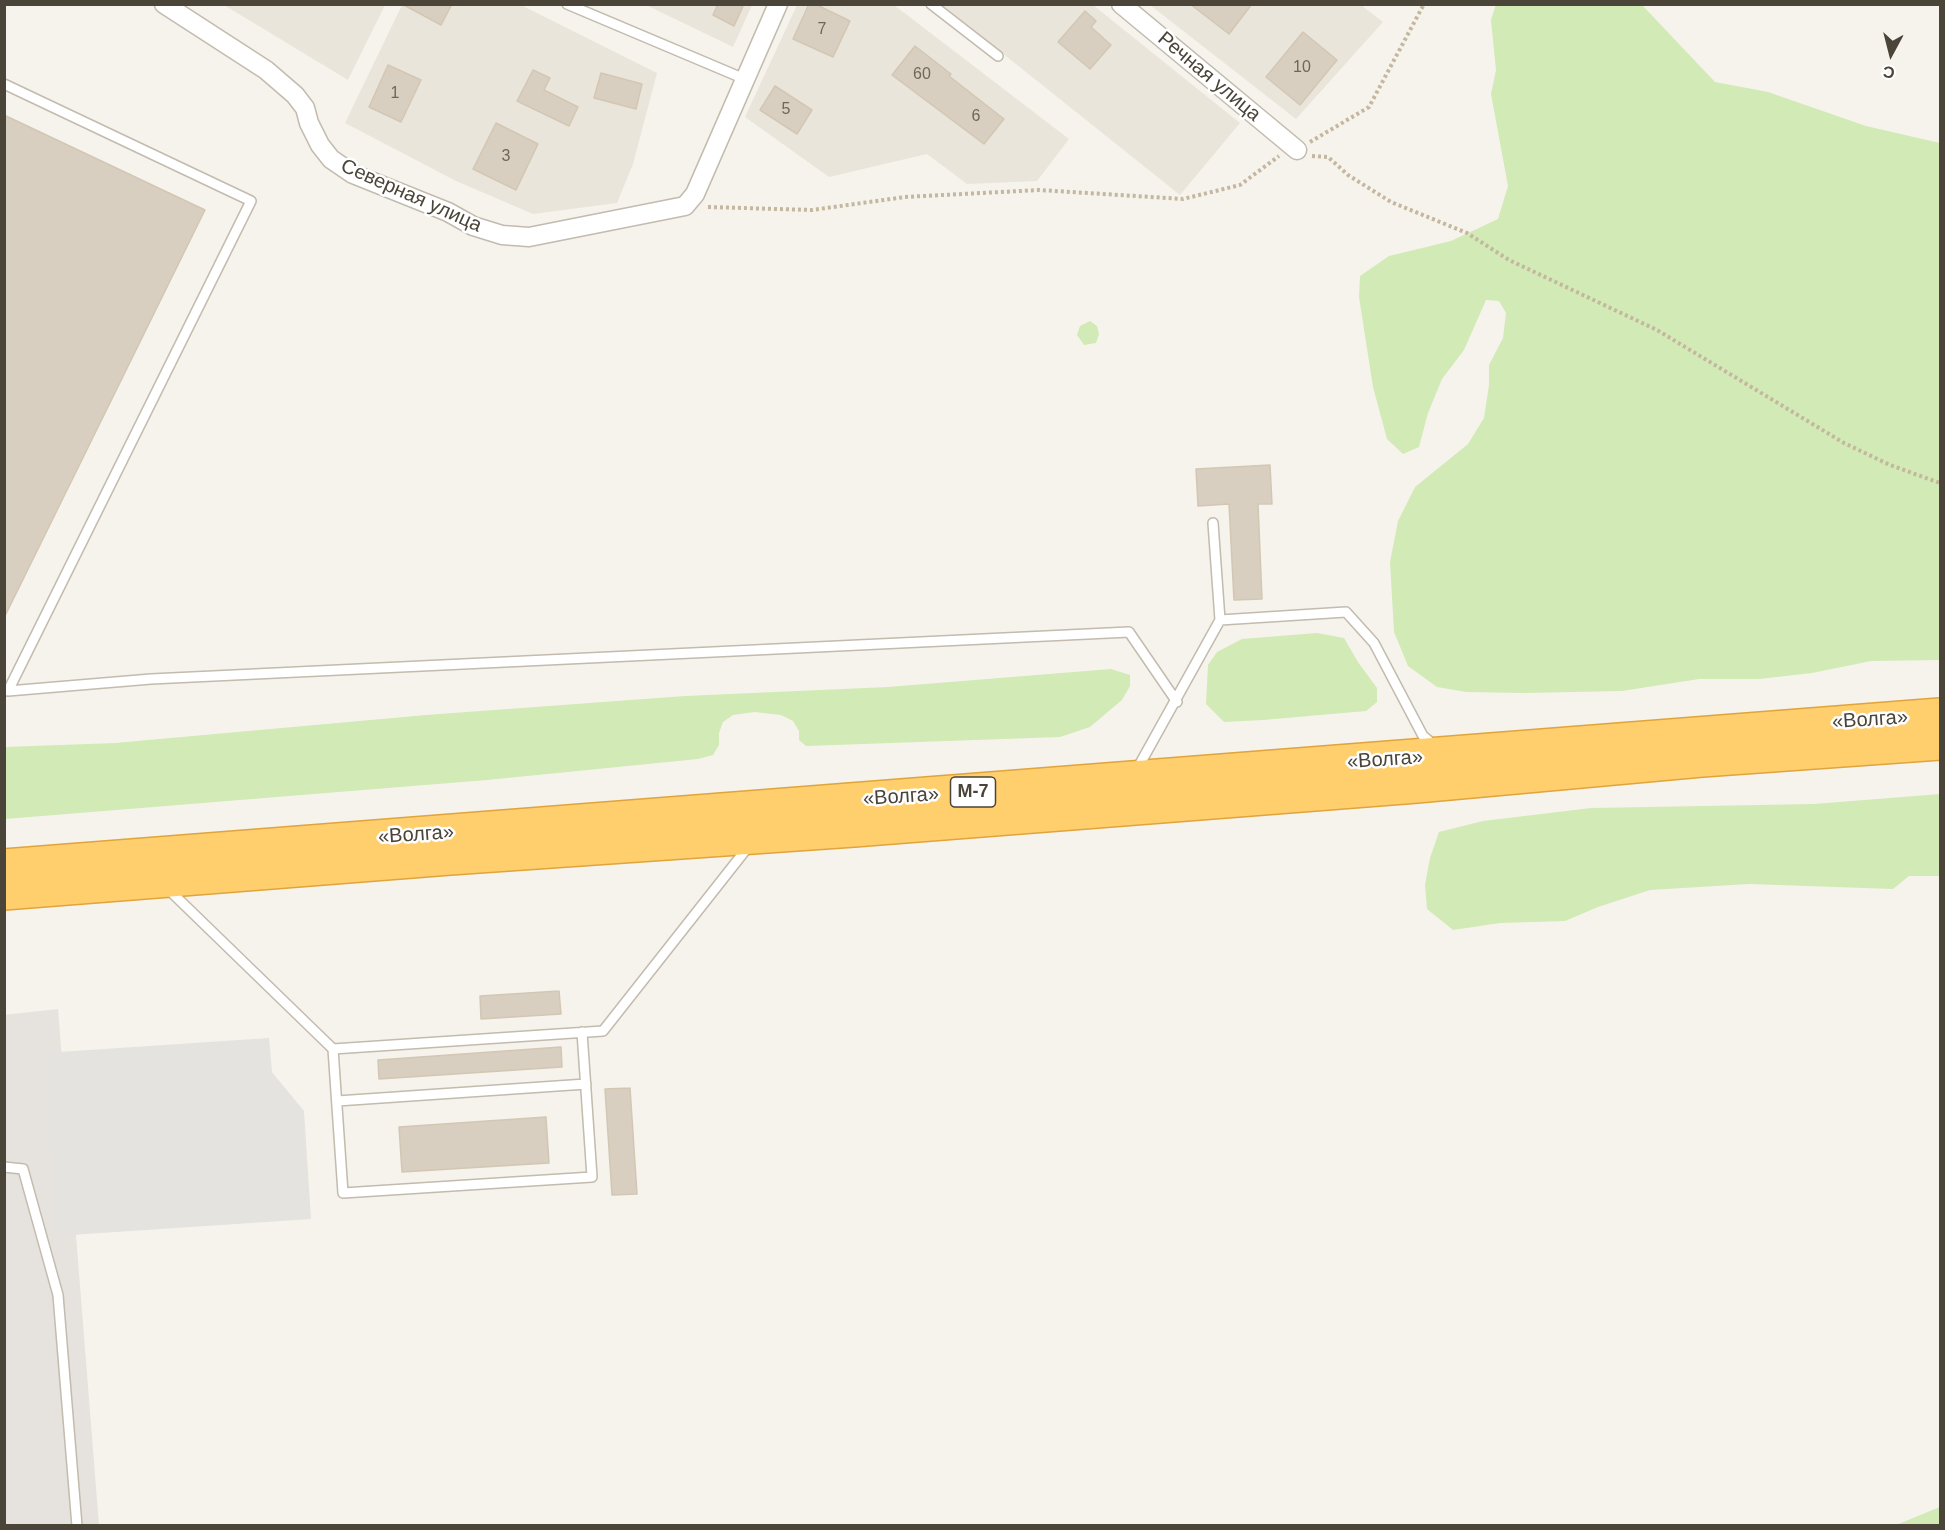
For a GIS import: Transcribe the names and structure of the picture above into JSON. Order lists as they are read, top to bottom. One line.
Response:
{"streets":{"highway":["«Волга»","М-7"],"street":["Речная улица","Северная улица"]},"house_numbers":["7","10","60","1","5","6","3"],"north":"bottom"}
